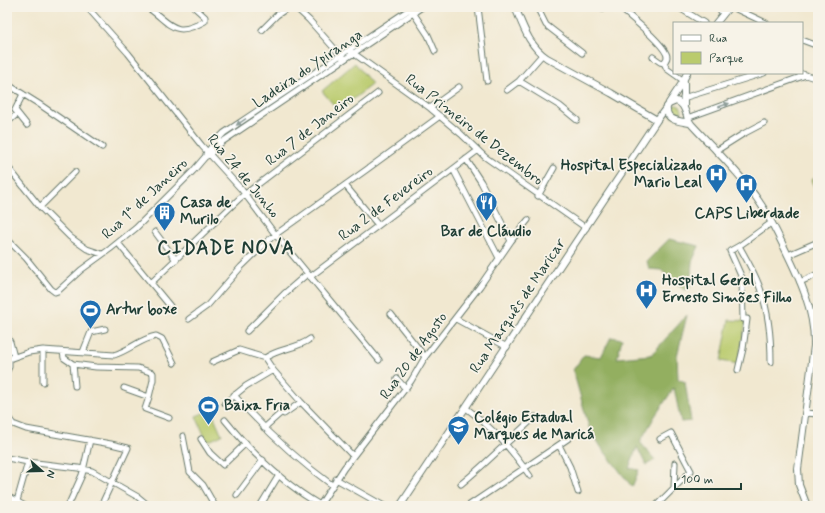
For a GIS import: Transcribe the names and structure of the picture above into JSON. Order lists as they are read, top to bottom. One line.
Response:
{"streets":{"main road":["Rua Marquês de Maricar"],"street":["Ladeira do Ypiranga","Rua 7 de Janeiro","Rua Primeiro de Dezembro","Rua 24 de Junho","Rua 1ª de Janeiro","Rua 2 de Fevereiro","Rua 20 de Agosto"]},"crossings":[["Ladeira do Ypiranga","Rua Primeiro de Dezembro"],["Ladeira do Ypiranga","Rua 24 de Junho"],["Ladeira do Ypiranga","Rua 1ª de Janeiro"],["Rua 7 de Janeiro","Rua 24 de Junho"],["Rua Primeiro de Dezembro","Rua 2 de Fevereiro"],["Rua Primeiro de Dezembro","Rua Marquês de Maricar"],["Rua 24 de Junho","Rua 1ª de Janeiro"],["Rua 24 de Junho","Rua 2 de Fevereiro"]],"districts":["CIDADE NOVA"],"places":{"hospital":["Hospital Especializado Mario Leal","CAPS Liberdade","Hospital Geral Ernesto Simões Filho"],"restaurant":["Bar de Cláudio"],"building":["Casa de Murilo"],"sports":["Artur boxe","Baixa Fria"],"school or university":["Colégio Estadual Marques de Maricá"]},"legend":["Rua","Parque"],"scale_bar":"100 m","north":"right"}
